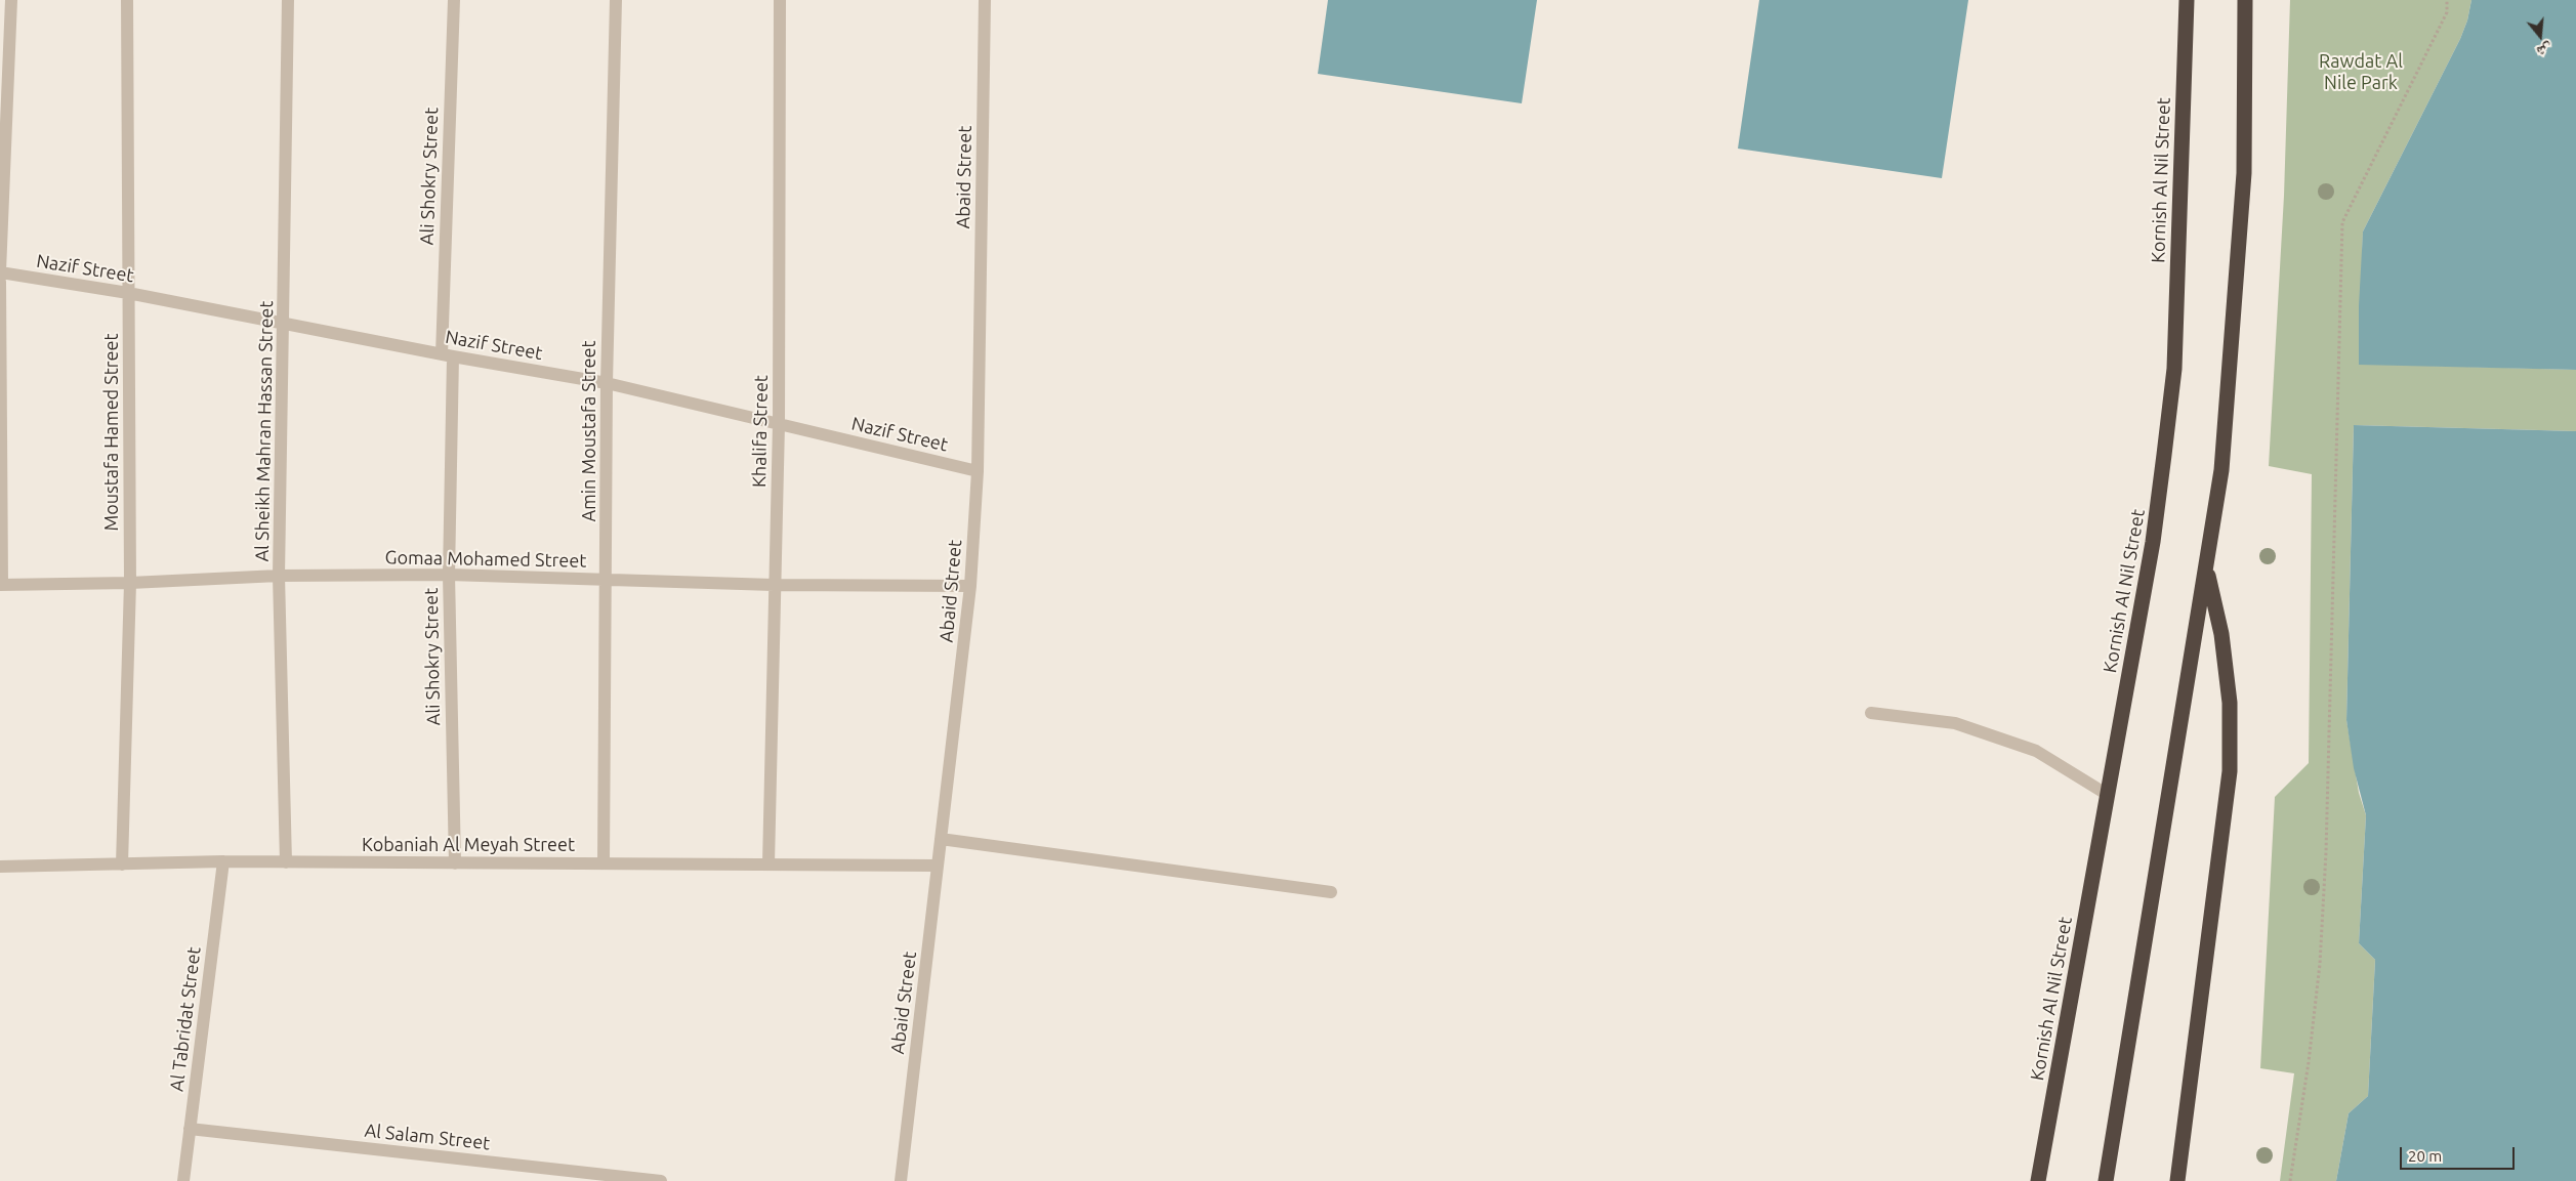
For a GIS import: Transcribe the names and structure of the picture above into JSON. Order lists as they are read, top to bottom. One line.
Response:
{"streets":{"highway":["Kornish Al Nil Street"],"street":["Ali Shokry Street","Abaid Street","Nazif Street","Al Sheikh Mahran Hassan Street","Amin Moustafa Street","Khalifa Street","Moustafa Hamed Street","Gomaa Mohamed Street","Kobaniah Al Meyah Street","Al Tabridat Street","Al Salam Street"]},"crossings":[["Ali Shokry Street","Nazif Street"],["Ali Shokry Street","Gomaa Mohamed Street"],["Ali Shokry Street","Kobaniah Al Meyah Street"],["Abaid Street","Nazif Street"],["Abaid Street","Gomaa Mohamed Street"],["Abaid Street","Kobaniah Al Meyah Street"],["Nazif Street","Al Sheikh Mahran Hassan Street"],["Nazif Street","Amin Moustafa Street"],["Nazif Street","Khalifa Street"],["Nazif Street","Moustafa Hamed Street"],["Al Sheikh Mahran Hassan Street","Gomaa Mohamed Street"],["Al Sheikh Mahran Hassan Street","Kobaniah Al Meyah Street"],["Amin Moustafa Street","Gomaa Mohamed Street"],["Amin Moustafa Street","Kobaniah Al Meyah Street"],["Khalifa Street","Gomaa Mohamed Street"],["Khalifa Street","Kobaniah Al Meyah Street"],["Moustafa Hamed Street","Gomaa Mohamed Street"],["Moustafa Hamed Street","Kobaniah Al Meyah Street"],["Kobaniah Al Meyah Street","Al Tabridat Street"],["Al Tabridat Street","Al Salam Street"]],"parks":["Rawdat Al Nile Park"],"scale_bar":"20 m","north":"bottom"}
